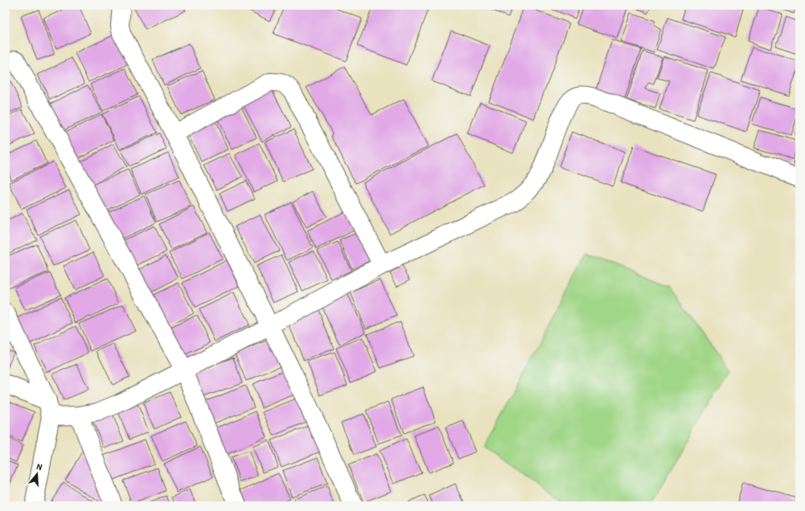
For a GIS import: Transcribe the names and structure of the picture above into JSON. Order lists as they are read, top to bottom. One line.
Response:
{"north":"top"}
